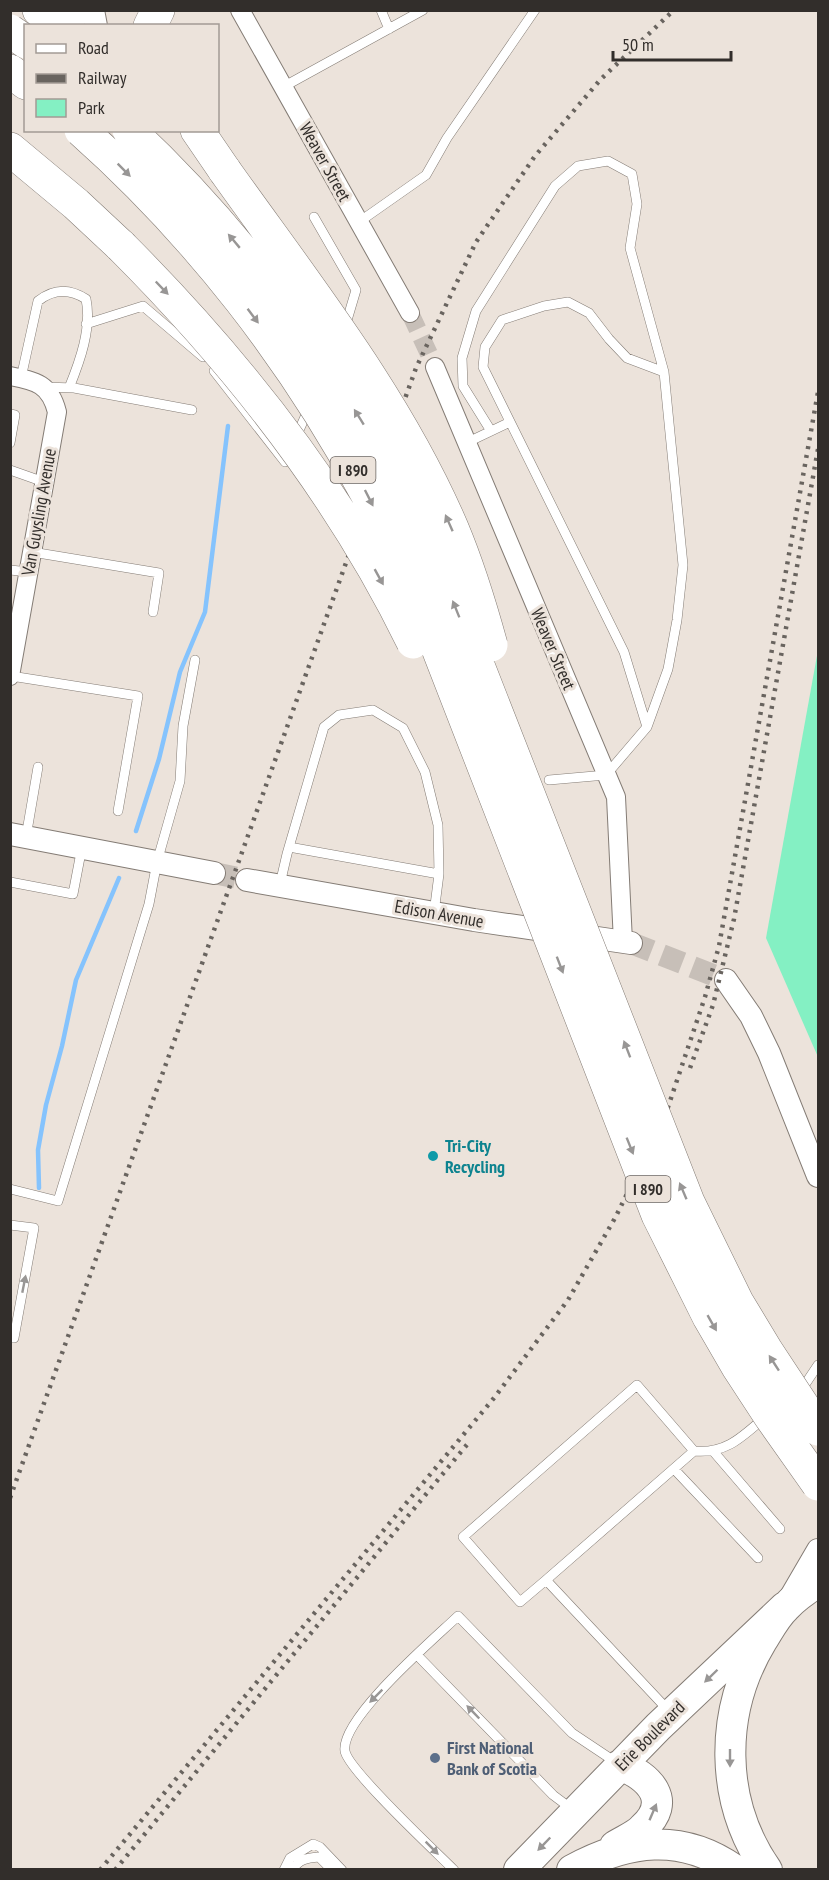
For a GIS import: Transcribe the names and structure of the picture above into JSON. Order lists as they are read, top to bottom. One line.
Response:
{"streets":{"highway":["I 890","Erie Boulevard"],"street":["Weaver Street","Van Guysling Avenue","Edison Avenue"]},"crossings":[["Weaver Street","Edison Avenue"]],"one_way":["Erie Boulevard"],"places":["Tri-City Recycling","First National Bank of Scotia"],"legend":["Road","Railway","Park"],"scale_bar":"50 m"}
